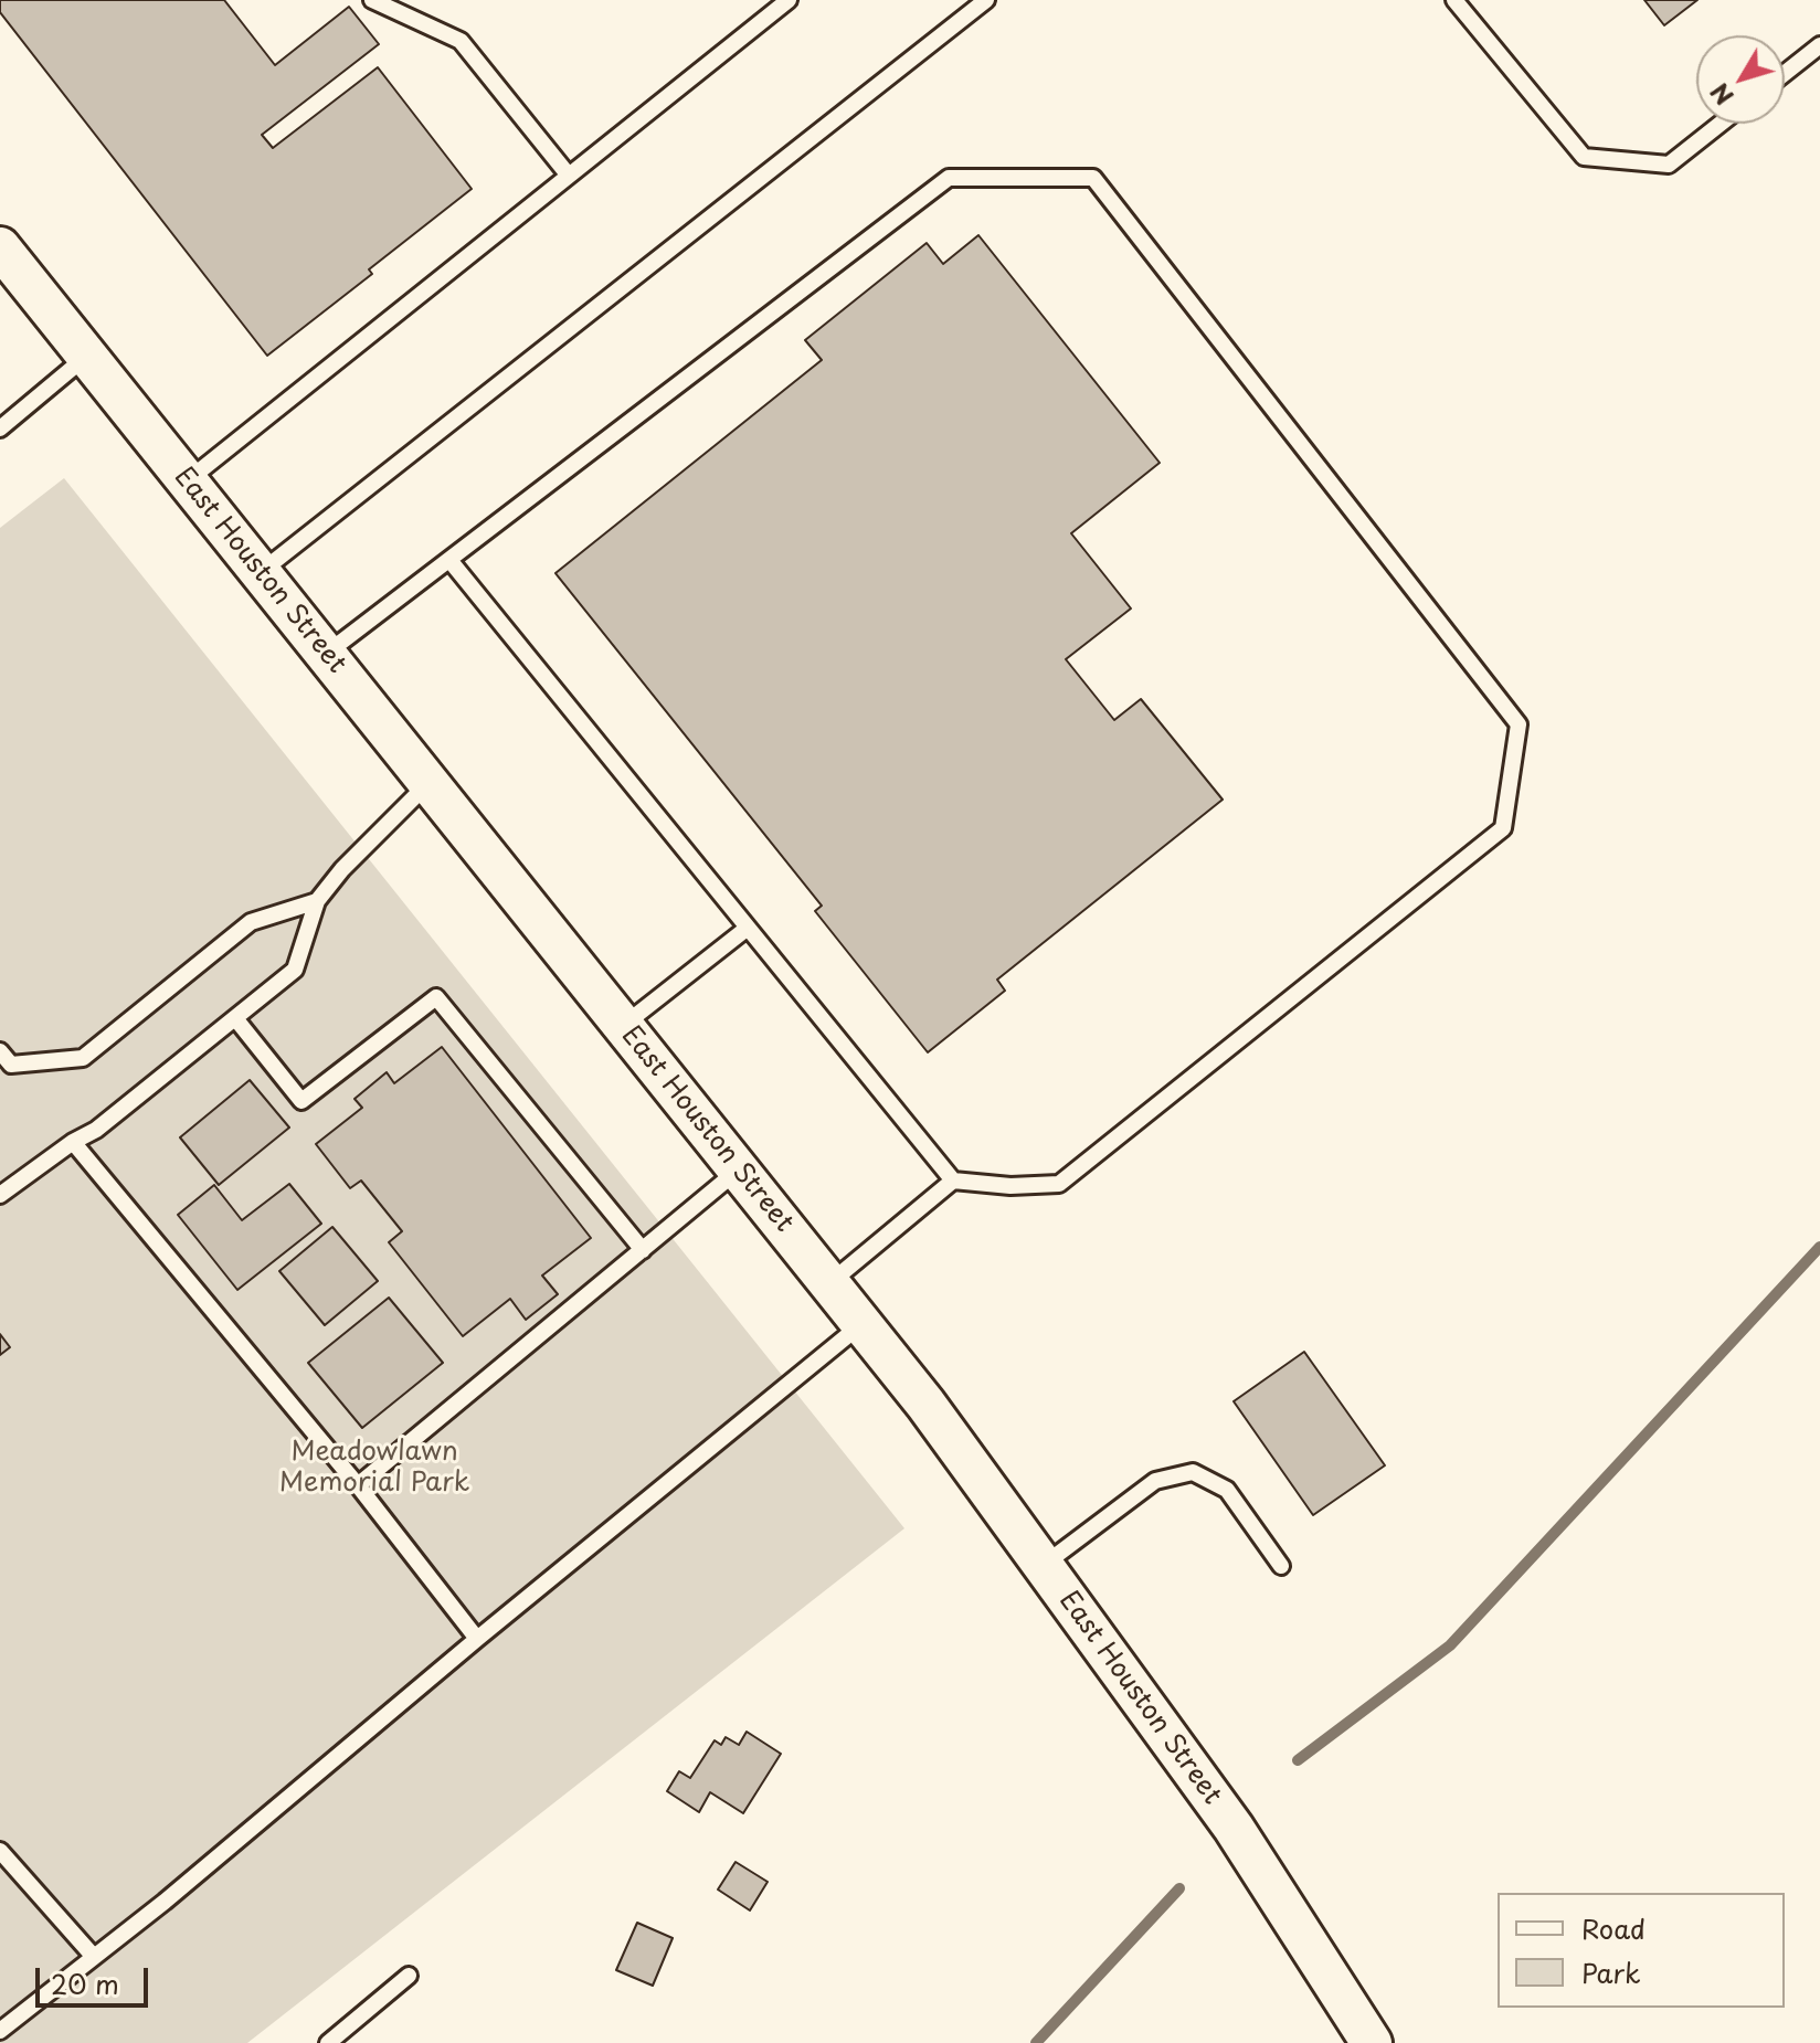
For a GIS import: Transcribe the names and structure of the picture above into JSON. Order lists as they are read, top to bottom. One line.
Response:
{"streets":{"main road":["East Houston Street"]},"parks":["Meadowlawn Memorial Park"],"legend":["Road","Park"],"scale_bar":"20 m","north":"bottom left"}
